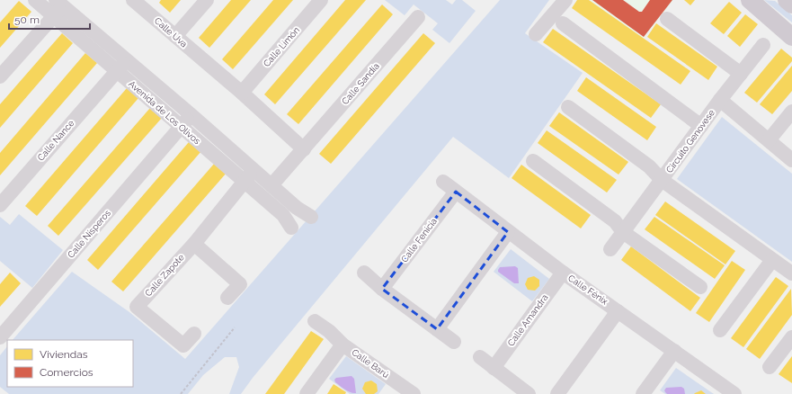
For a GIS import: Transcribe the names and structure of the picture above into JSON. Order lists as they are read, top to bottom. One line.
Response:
{"streets":{"street":["Calle Uva","Calle Limón","Calle Sandía","Avenida de Los Olivos","Calle Nance","Circuito Genovese","Calle Nísperos","Calle Fenicia","Calle Zapote","Calle Fénix","Calle Amandra","Calle Barú"]},"crossings":[["Calle Uva","Calle Limón"],["Calle Sandía","Avenida de Los Olivos"],["Avenida de Los Olivos","Calle Nance"],["Avenida de Los Olivos","Calle Nísperos"],["Avenida de Los Olivos","Calle Zapote"],["Calle Fenicia","Calle Fénix"],["Calle Fénix","Calle Amandra"]],"legend":["Viviendas","Comercios"],"scale_bar":"50 m"}
